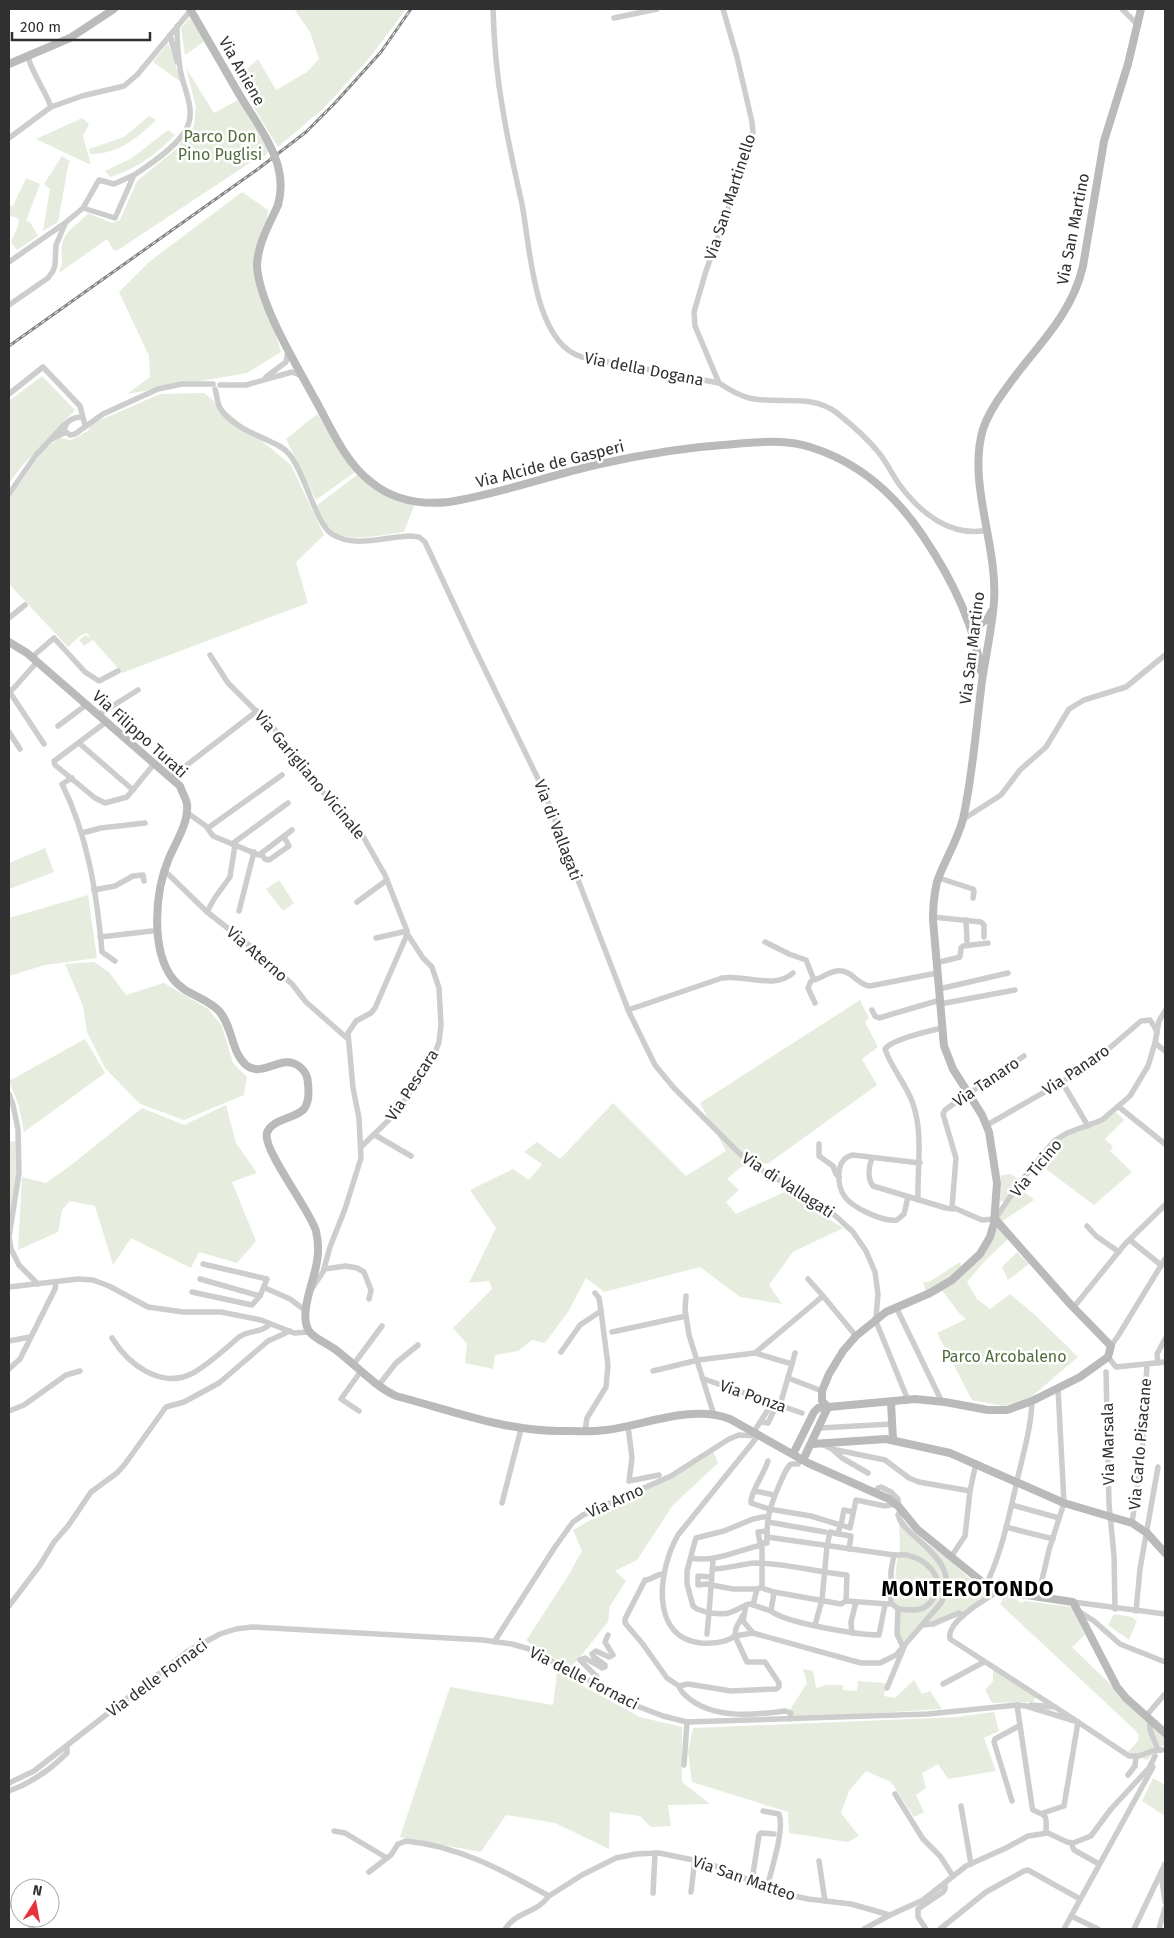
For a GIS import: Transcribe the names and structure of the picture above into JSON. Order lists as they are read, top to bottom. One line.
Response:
{"streets":{"street":["Via Aniene","Via San Martinello","Via San Martino","Via della Dogana","Via Alcide de Gasperi","Via Filippo Turati","Via Garigliano Vicinale","Via di Vallagati","Via Aterno","Via Panaro","Via Tanaro","Via Pescara","Via Ticino","Via Ponza","Via Marsala","Via Carlo Pisacane","Via Arno","Via delle Fornaci","Via San Matteo"]},"crossings":[["Via Aniene","Via Alcide de Gasperi"],["Via San Martinello","Via della Dogana"],["Via San Martino","Via della Dogana"],["Via San Martino","Via Alcide de Gasperi"],["Via San Martino","Via di Vallagati"],["Via San Martino","Via Panaro"],["Via San Martino","Via Tanaro"],["Via San Martino","Via Ticino"],["Via Filippo Turati","Via Aterno"],["Via Garigliano Vicinale","Via Pescara"],["Via Panaro","Via Ticino"],["Via Arno","Via delle Fornaci"]],"districts":["MONTEROTONDO"],"parks":["Parco Don Pino Puglisi","Parco Arcobaleno"],"scale_bar":"200 m","north":"top"}
